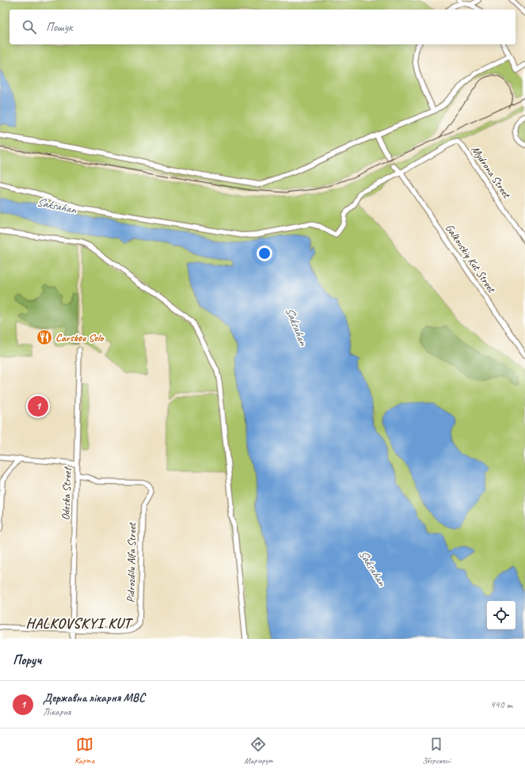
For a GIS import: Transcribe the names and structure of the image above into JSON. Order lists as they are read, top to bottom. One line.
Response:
{"streets":{"street":["Mydrona Street","Galkovskiy Kut Street","Odeska Street","Pidrozdilu Alfa Street"]},"crossings":[["Mydrona Street","Galkovskiy Kut Street"],["Odeska Street","Pidrozdilu Alfa Street"]],"districts":["HALKOVSKYI KUT"],"water":["Saksahan"],"places":{"restaurant":["Carskое Selo"]},"page":{"search":"Пошук","pins":"1","heading":"Поруч","list":[{"mark":"1","name":"Державна лікарня МВС","note":"Лікарня","value":"440 m"}],"nav":["Карта","Маршрут","Збережені"]}}
